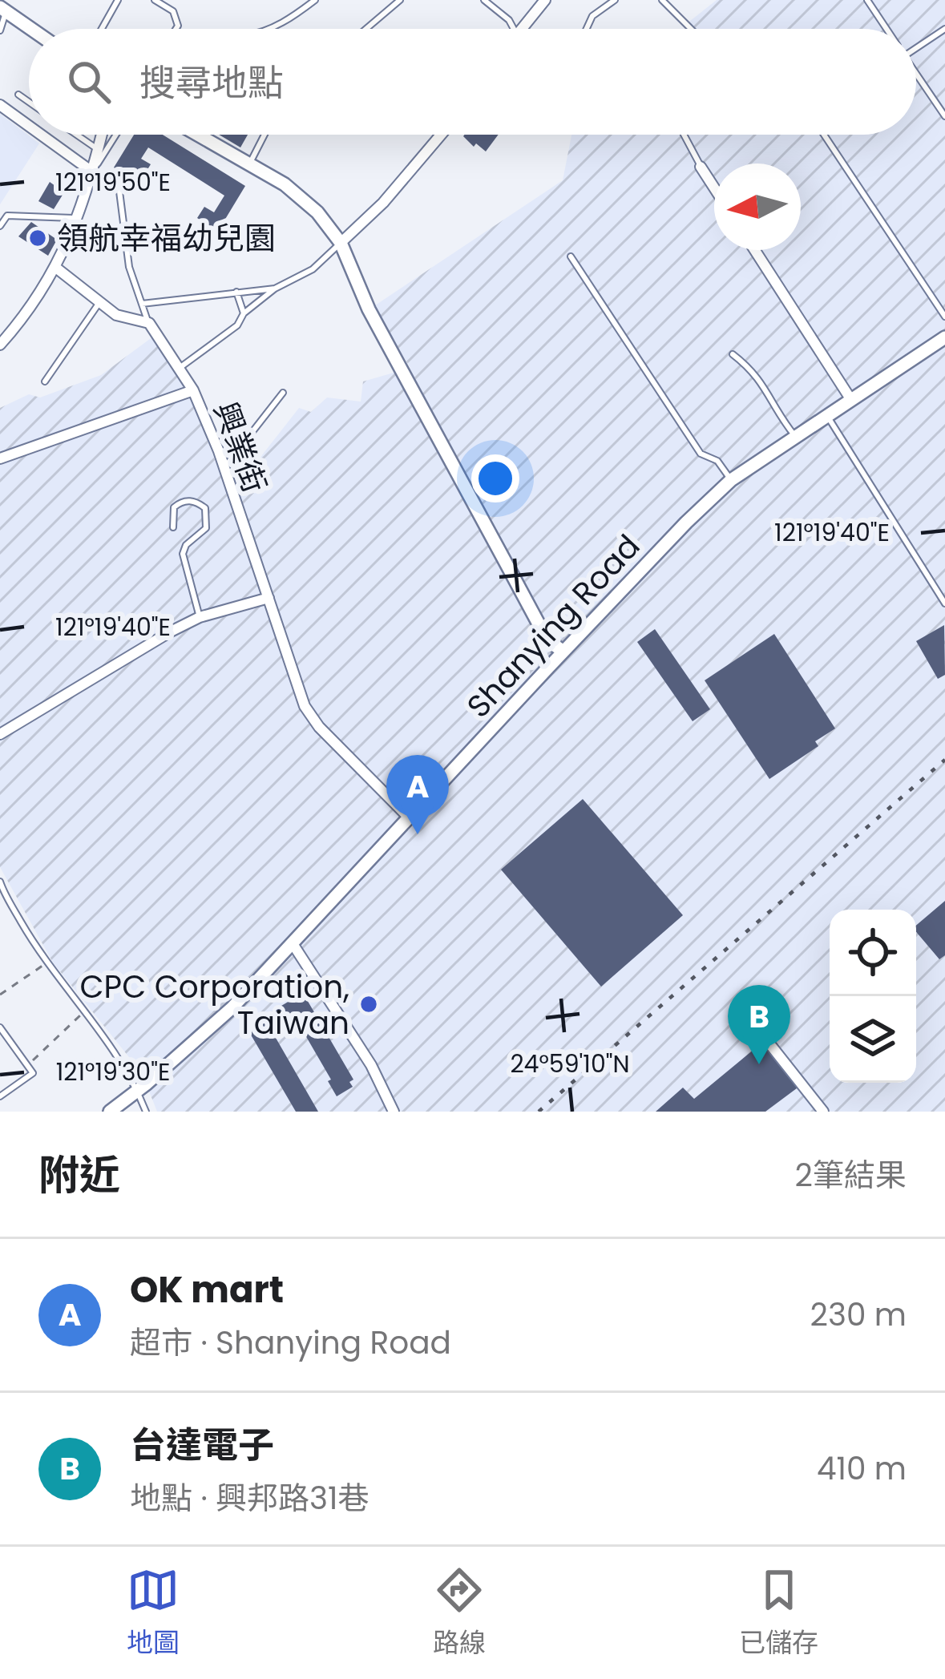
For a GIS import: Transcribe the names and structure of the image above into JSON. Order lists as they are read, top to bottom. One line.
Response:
{"streets":{"street":["興業街","Shanying Road"]},"crossings":[["興業街","Shanying Road"]],"places":["領航幸福幼兒園","CPC Corporation, Taiwan"],"north":"left","page":{"search":"搜尋地點","pins":["A","B"],"heading":["附近","2筆結果"],"list":[{"mark":"A","name":"OK mart","note":"超市 · Shanying Road","value":"230 m"},{"mark":"B","name":"台達電子","note":"地點 · 興邦路31巷","value":"410 m"}],"nav":["地圖","路線","已儲存"]},"coordinates":["121°19'50\"E","121°19'40\"E","24°59'10\"N","121°19'30\"E"]}
